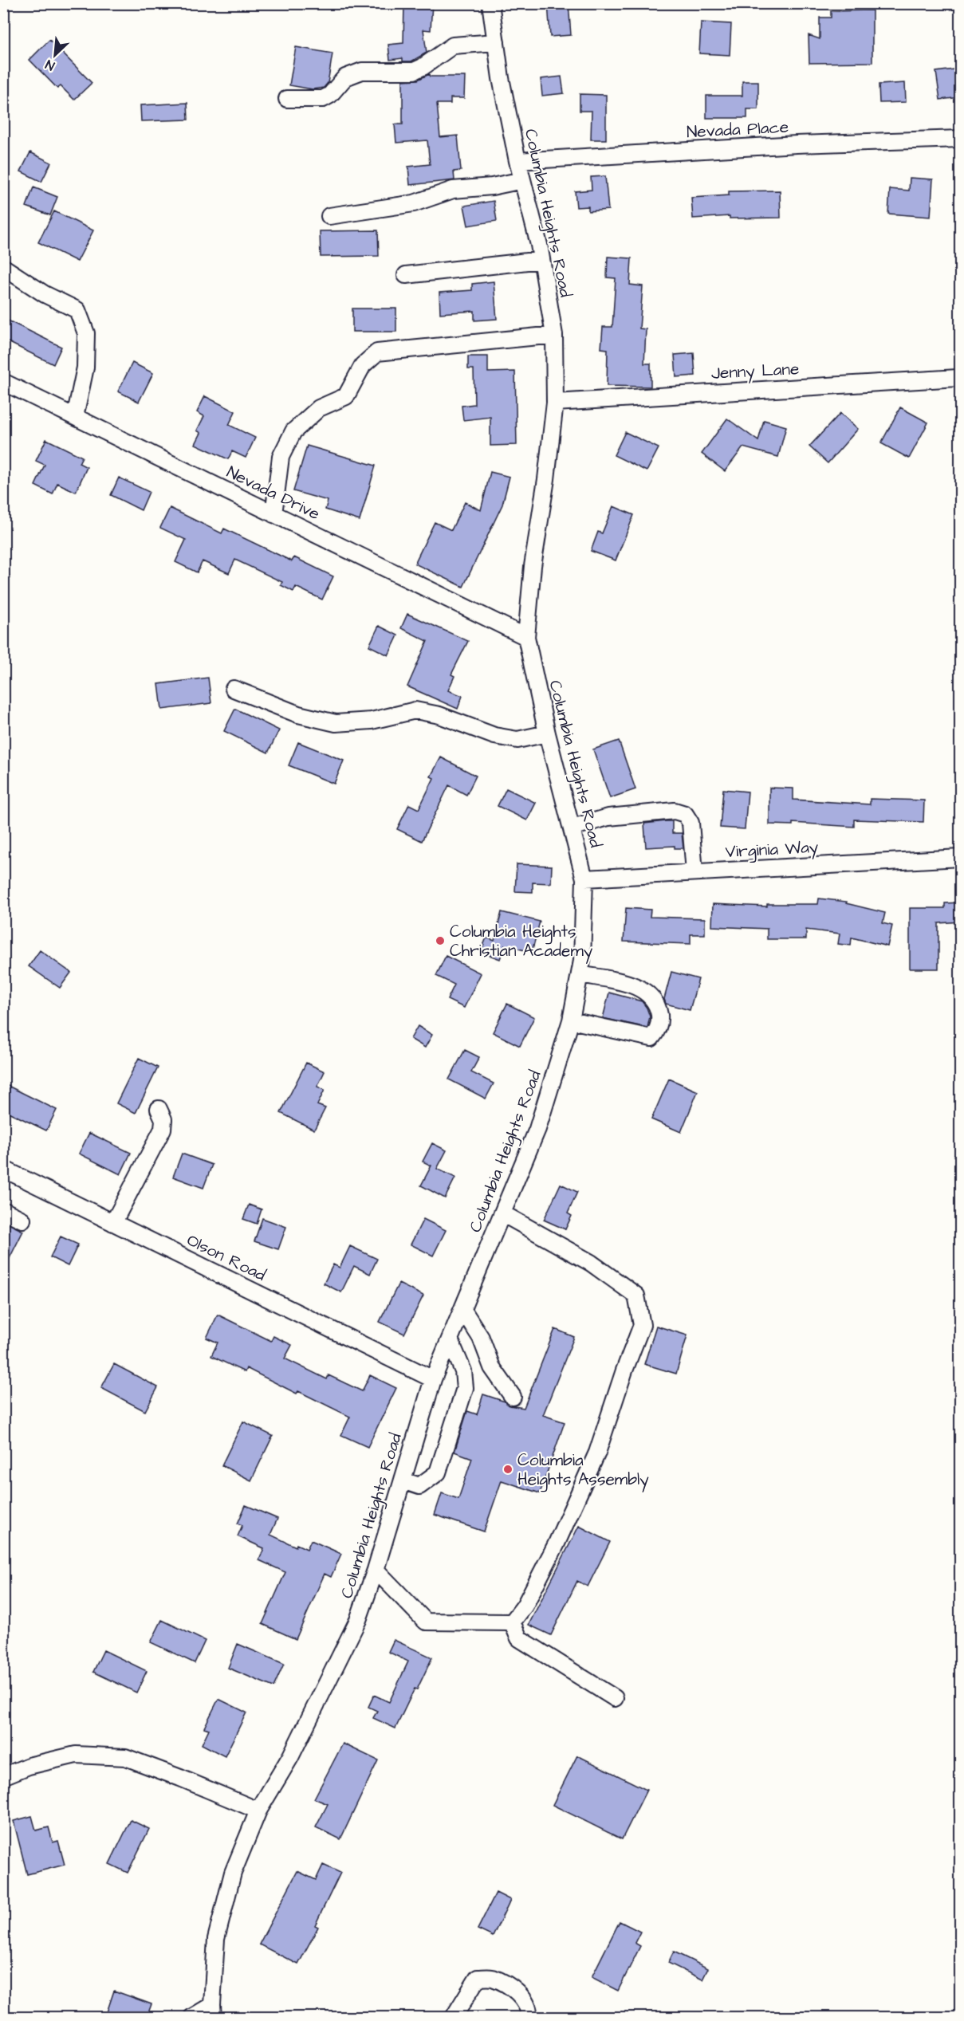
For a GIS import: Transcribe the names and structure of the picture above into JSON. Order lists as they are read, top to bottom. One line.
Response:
{"streets":{"street":["Nevada Place","Columbia Heights Road","Jenny Lane","Nevada Drive","Virginia Way","Olson Road"]},"crossings":[["Nevada Place","Columbia Heights Road"],["Columbia Heights Road","Jenny Lane"],["Columbia Heights Road","Nevada Drive"],["Columbia Heights Road","Virginia Way"],["Columbia Heights Road","Olson Road"]],"places":["Columbia Heights Christian Academy","Columbia Heights Assembly"],"north":"bottom left"}
